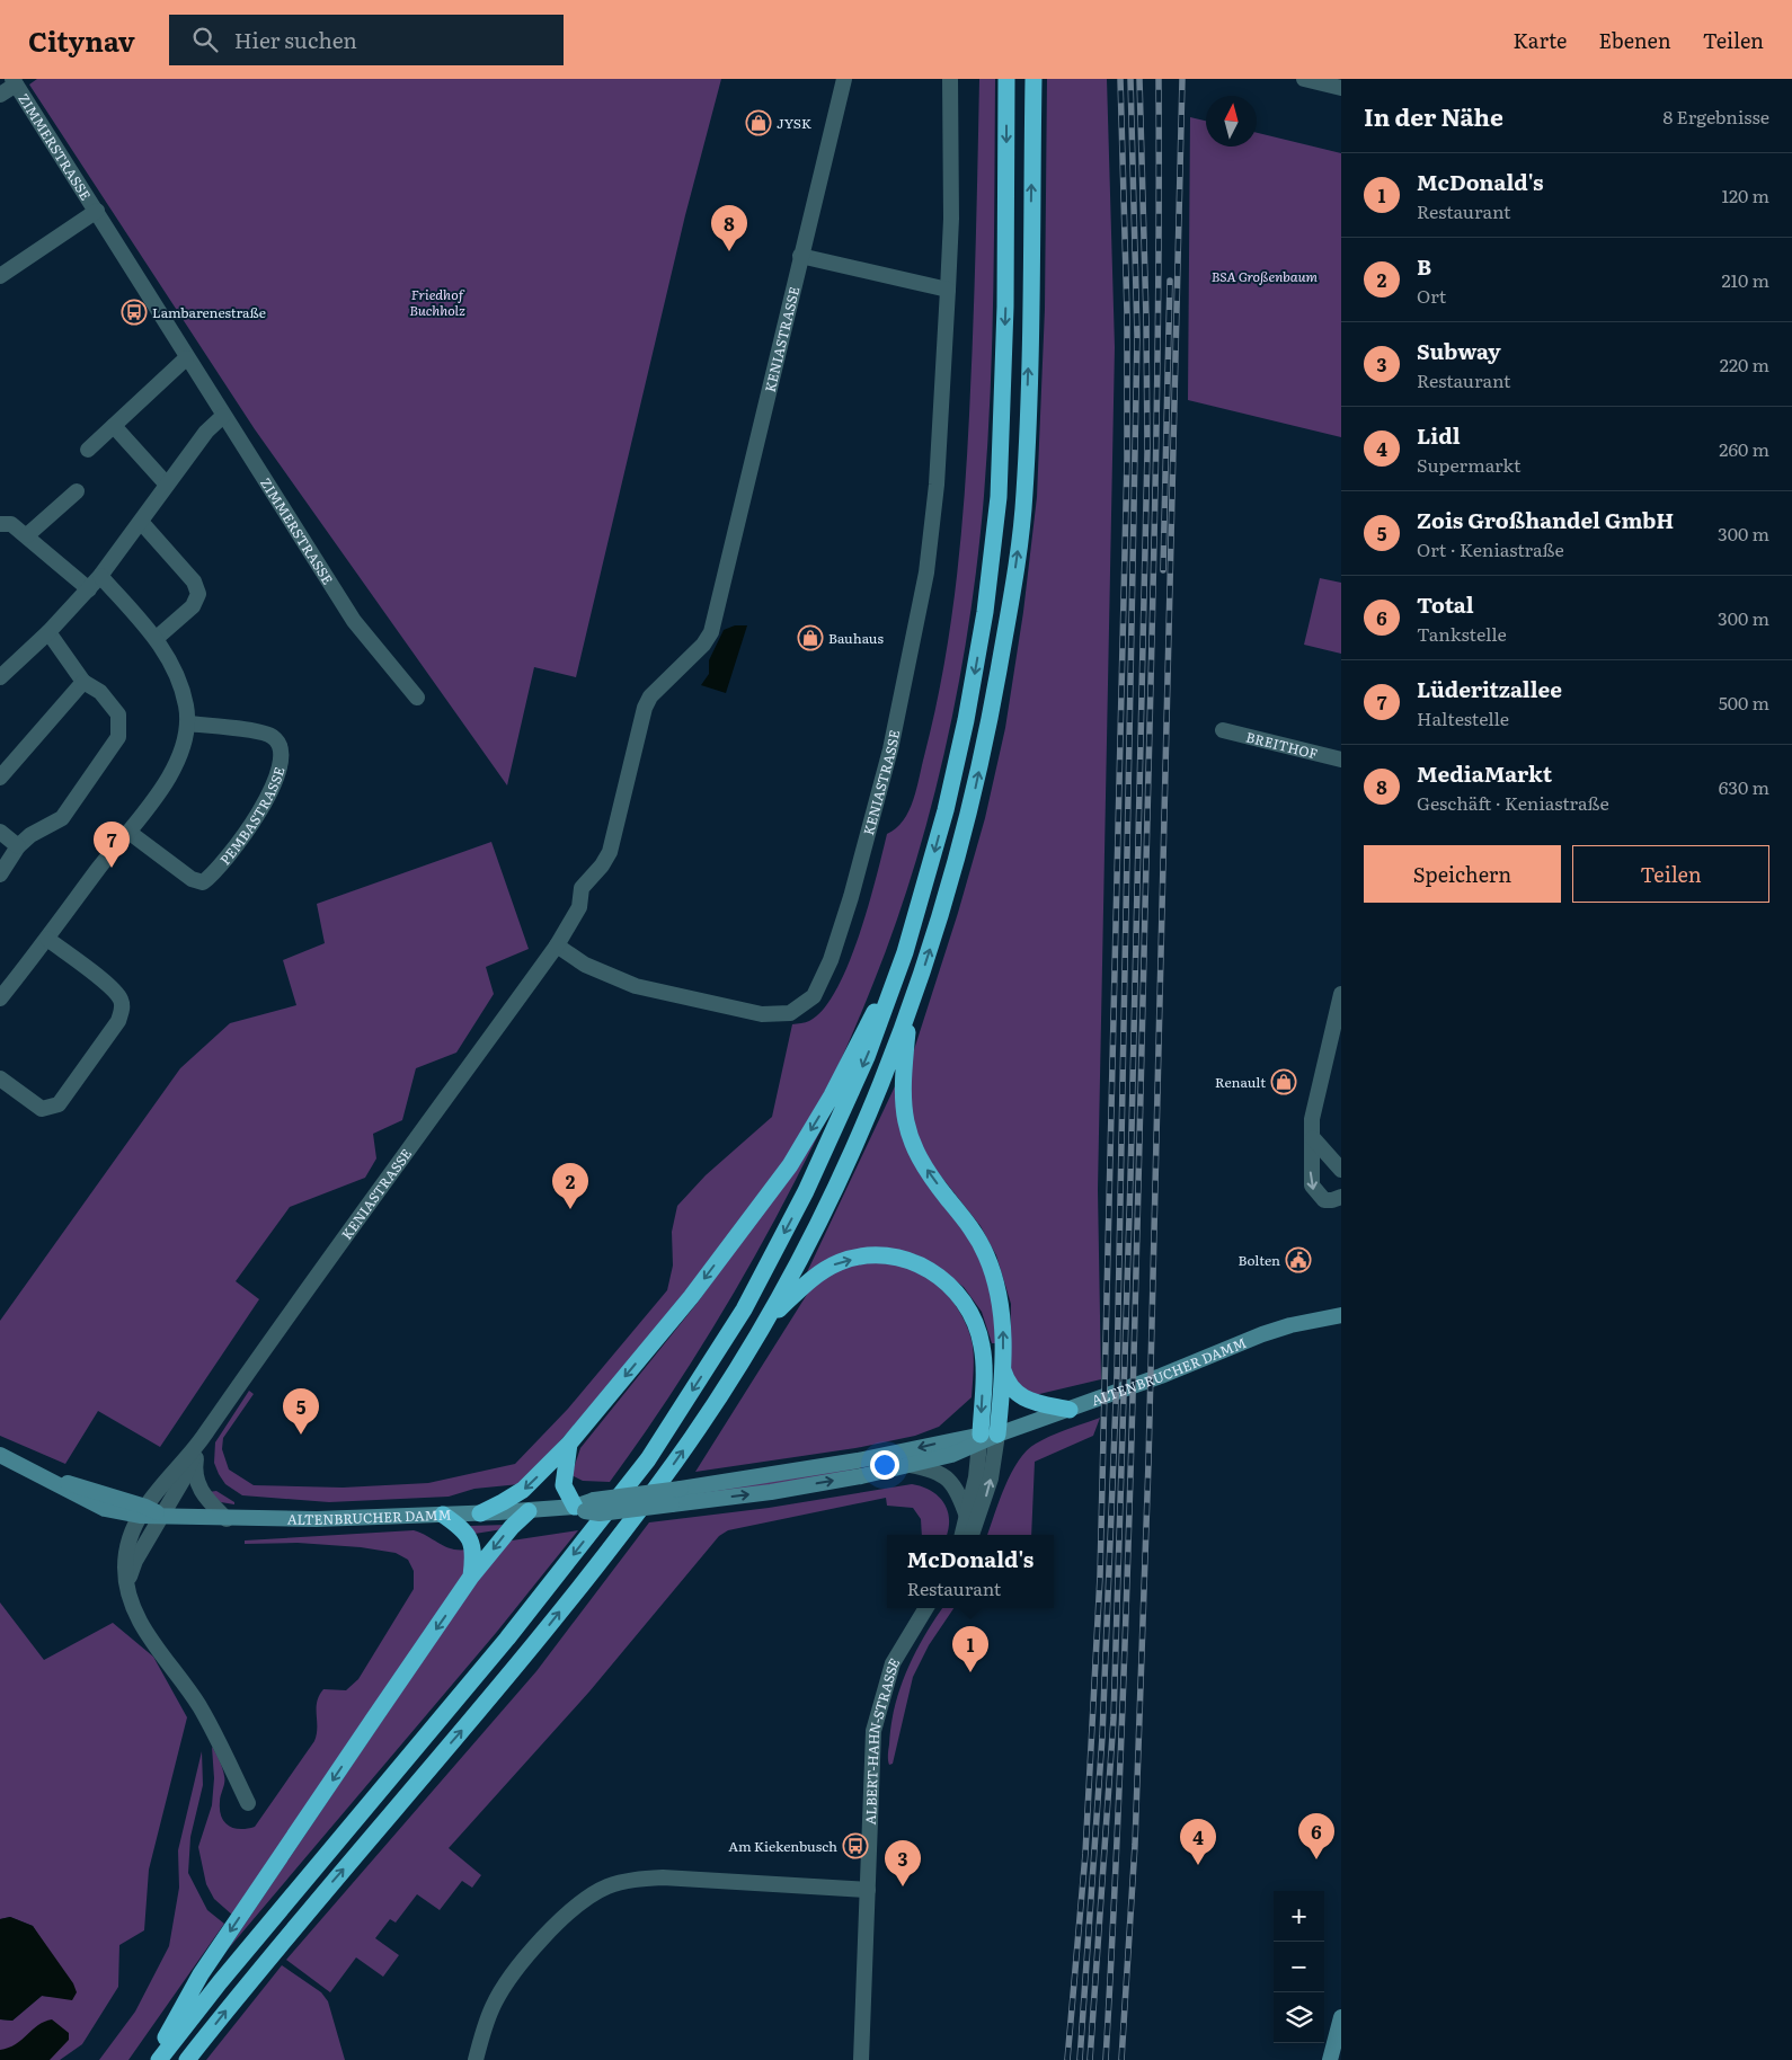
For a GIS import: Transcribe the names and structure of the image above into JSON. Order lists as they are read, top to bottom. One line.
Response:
{"streets":{"main road":["ALTENBRUCHER DAMM"],"street":["ZIMMERSTRASSE","KENIASTRASSE","BREITHOF","PEMBASTRASSE","ALBERT-HAHN-STRASSE"]},"crossings":[["KENIASTRASSE","ALTENBRUCHER DAMM"]],"parks":["BSA Großenbaum","Friedhof Buchholz"],"places":{"shop":["JYSK","Bauhaus","Renault"],"bus stop":["Lambarenestraße","Am Kiekenbusch"],"public building":["Bolten"]},"north":"top","page":{"header":"Citynav","search":"Hier suchen","nav":["Karte","Ebenen","Teilen"],"heading":["In der Nähe","8 Ergebnisse"],"list":[{"mark":"1","name":"McDonald's","note":"Restaurant","value":"120 m"},{"mark":"2","name":"B","note":"Ort","value":"210 m"},{"mark":"3","name":"Subway","note":"Restaurant","value":"220 m"},{"mark":"4","name":"Lidl","note":"Supermarkt","value":"260 m"},{"mark":"5","name":"Zois Großhandel GmbH","note":"Ort · Keniastraße","value":"300 m"},{"mark":"6","name":"Total","note":"Tankstelle","value":"300 m"},{"mark":"7","name":"Lüderitzallee","note":"Haltestelle","value":"500 m"},{"mark":"8","name":"MediaMarkt","note":"Geschäft · Keniastraße","value":"630 m"}],"pins":["8","7","2","5","1","6","4","3"],"buttons":["Speichern","Teilen"],"popup":["McDonald's","Restaurant"],"map_buttons":["+","−"]}}
